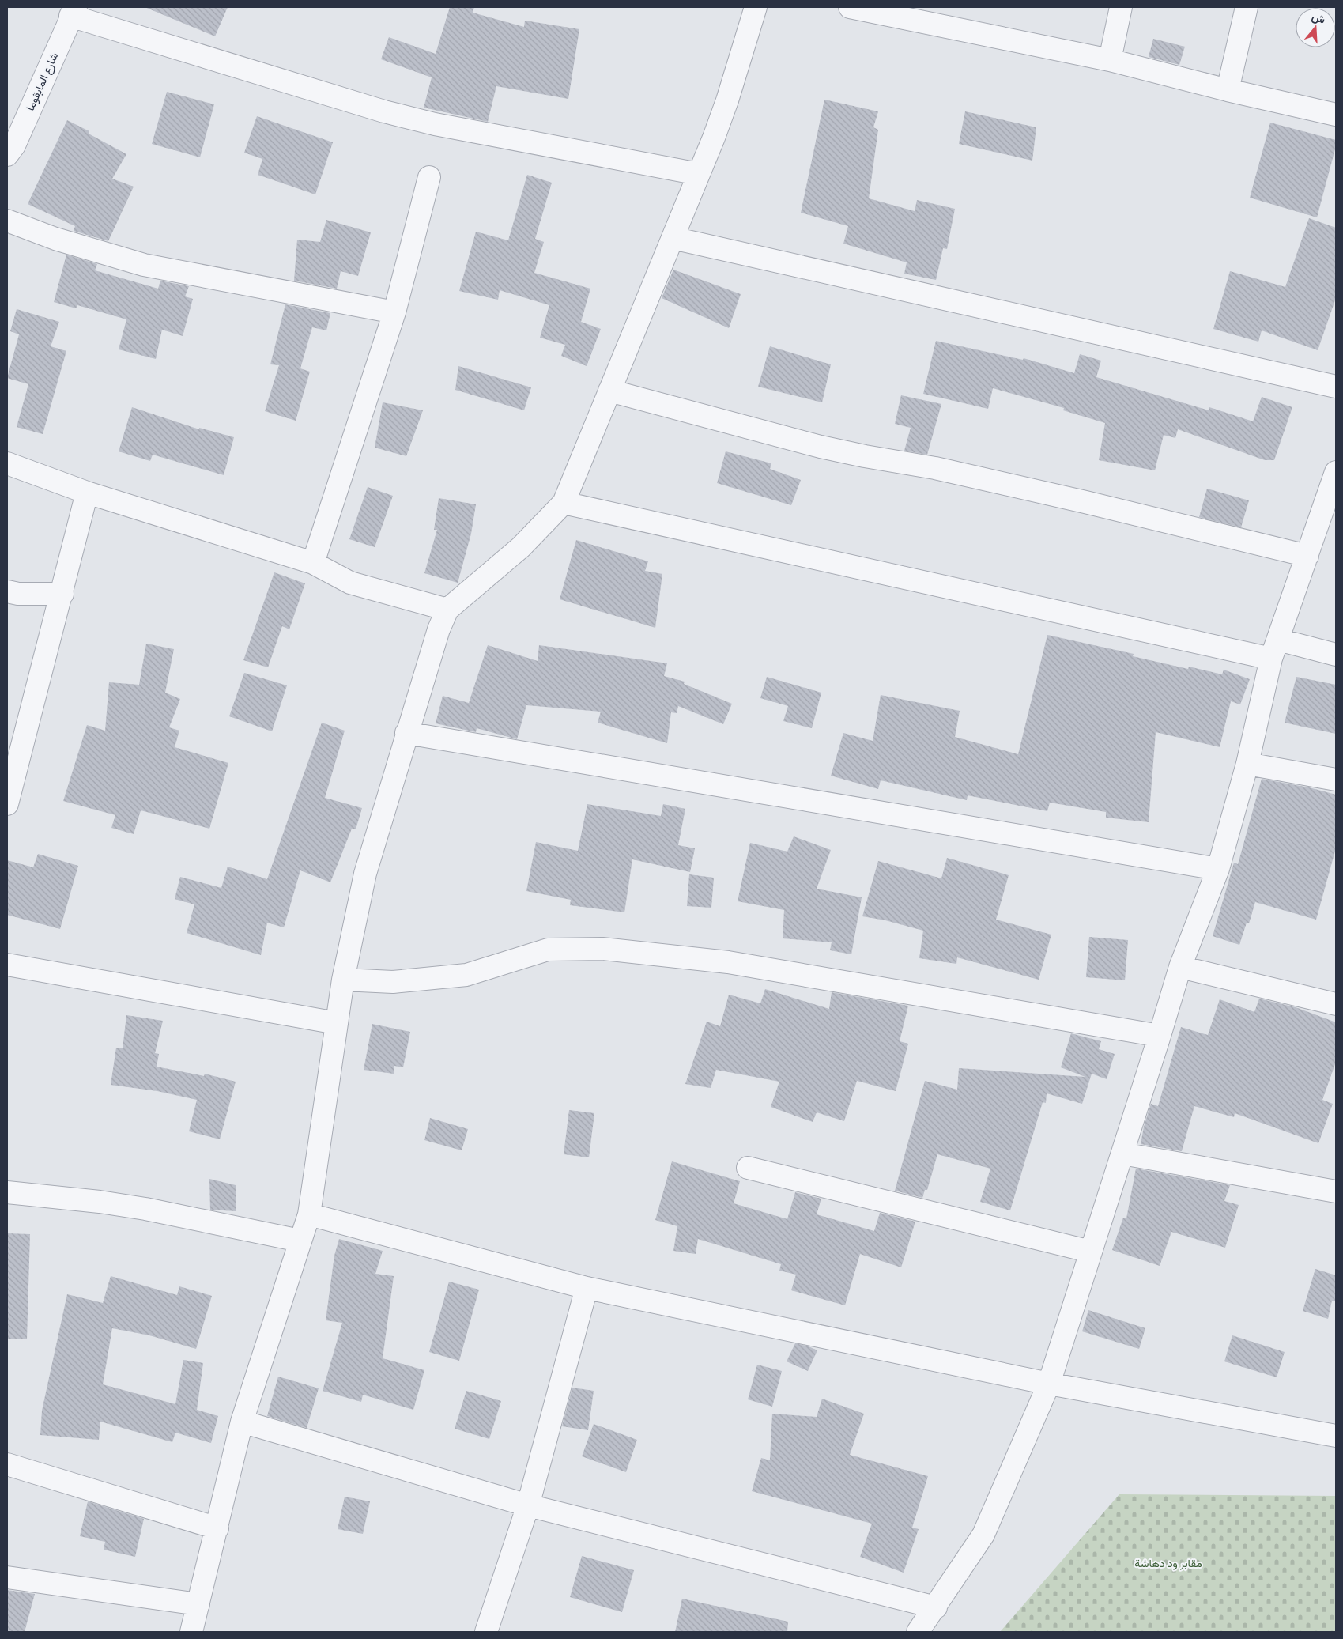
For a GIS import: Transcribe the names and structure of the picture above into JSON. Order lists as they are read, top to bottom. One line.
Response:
{"streets":{"street":["شارع المايقوما"]},"parks":["مقابر ود دهاشة"],"north":"top"}
